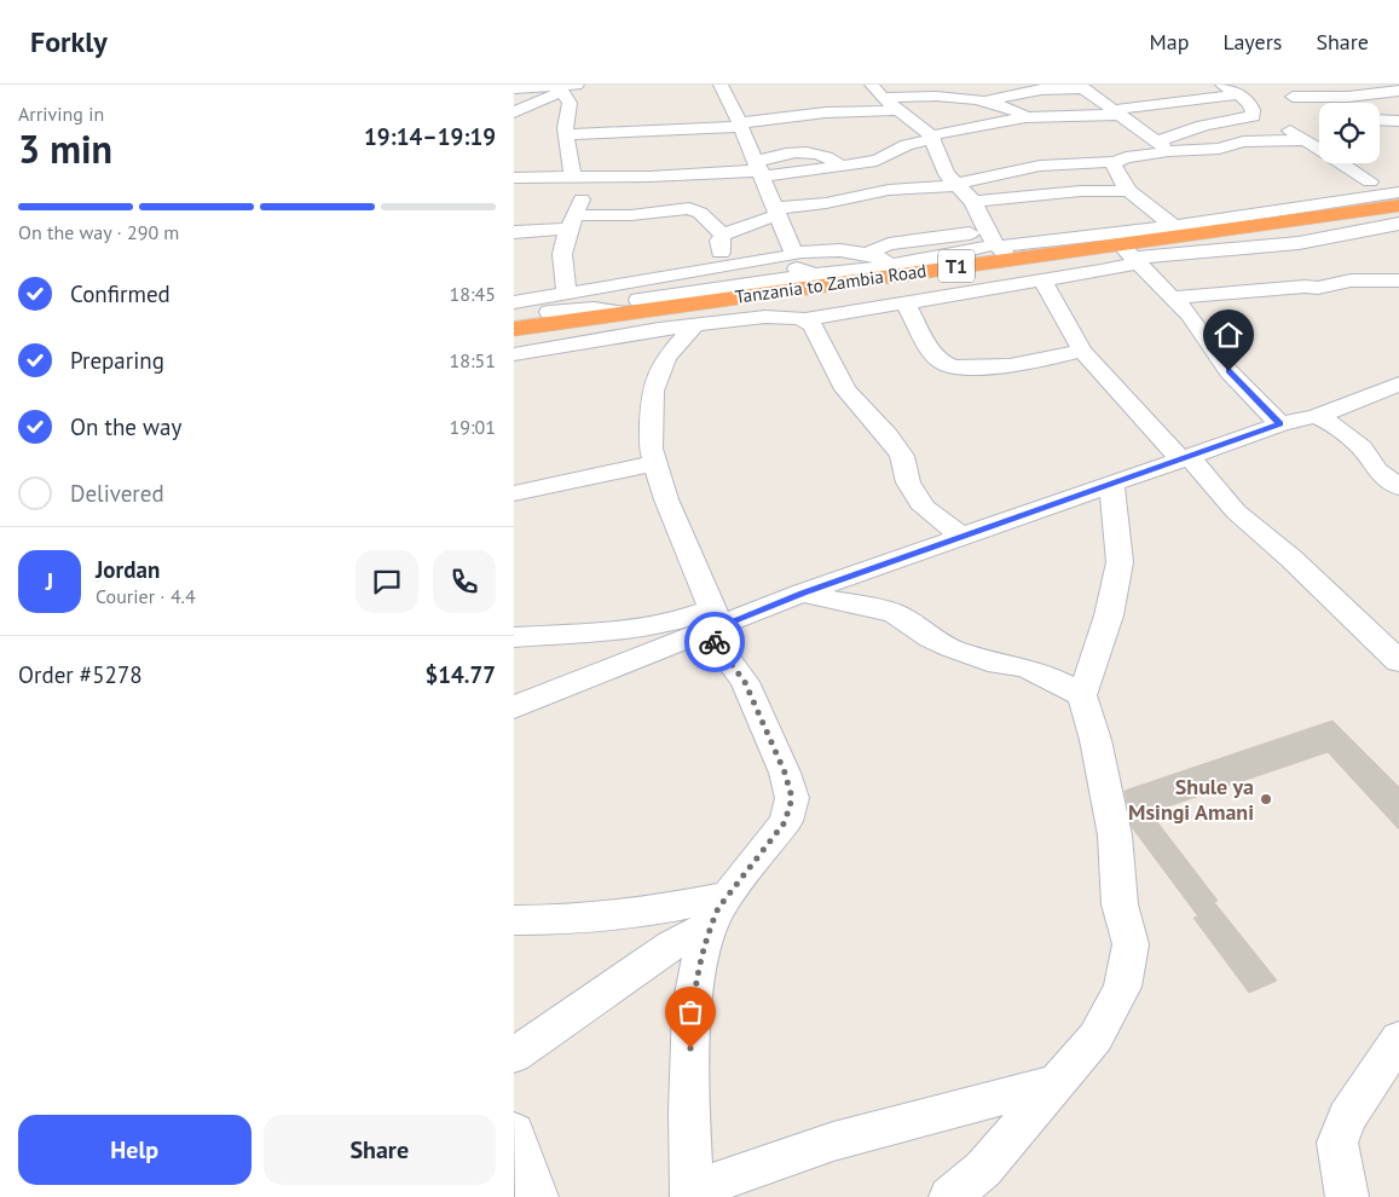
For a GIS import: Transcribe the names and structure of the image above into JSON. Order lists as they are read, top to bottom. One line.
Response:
{"streets":{"highway":["T1","Tanzania to Zambia Road"]},"places":["Shule ya Msingi Amani"],"page":{"header":"Forkly","nav":["Map","Layers","Share"],"heading":["3 min","Arriving in","19:14–19:19"],"panel":["Jordan","Courier · 4.4","Order #5278","$14.77"],"bar":"On the way · 290 m","list":[["Confirmed","18:45"],["Preparing","18:51"],["On the way","19:01"],"Delivered"],"round":"J","buttons":["Help","Share"]}}
